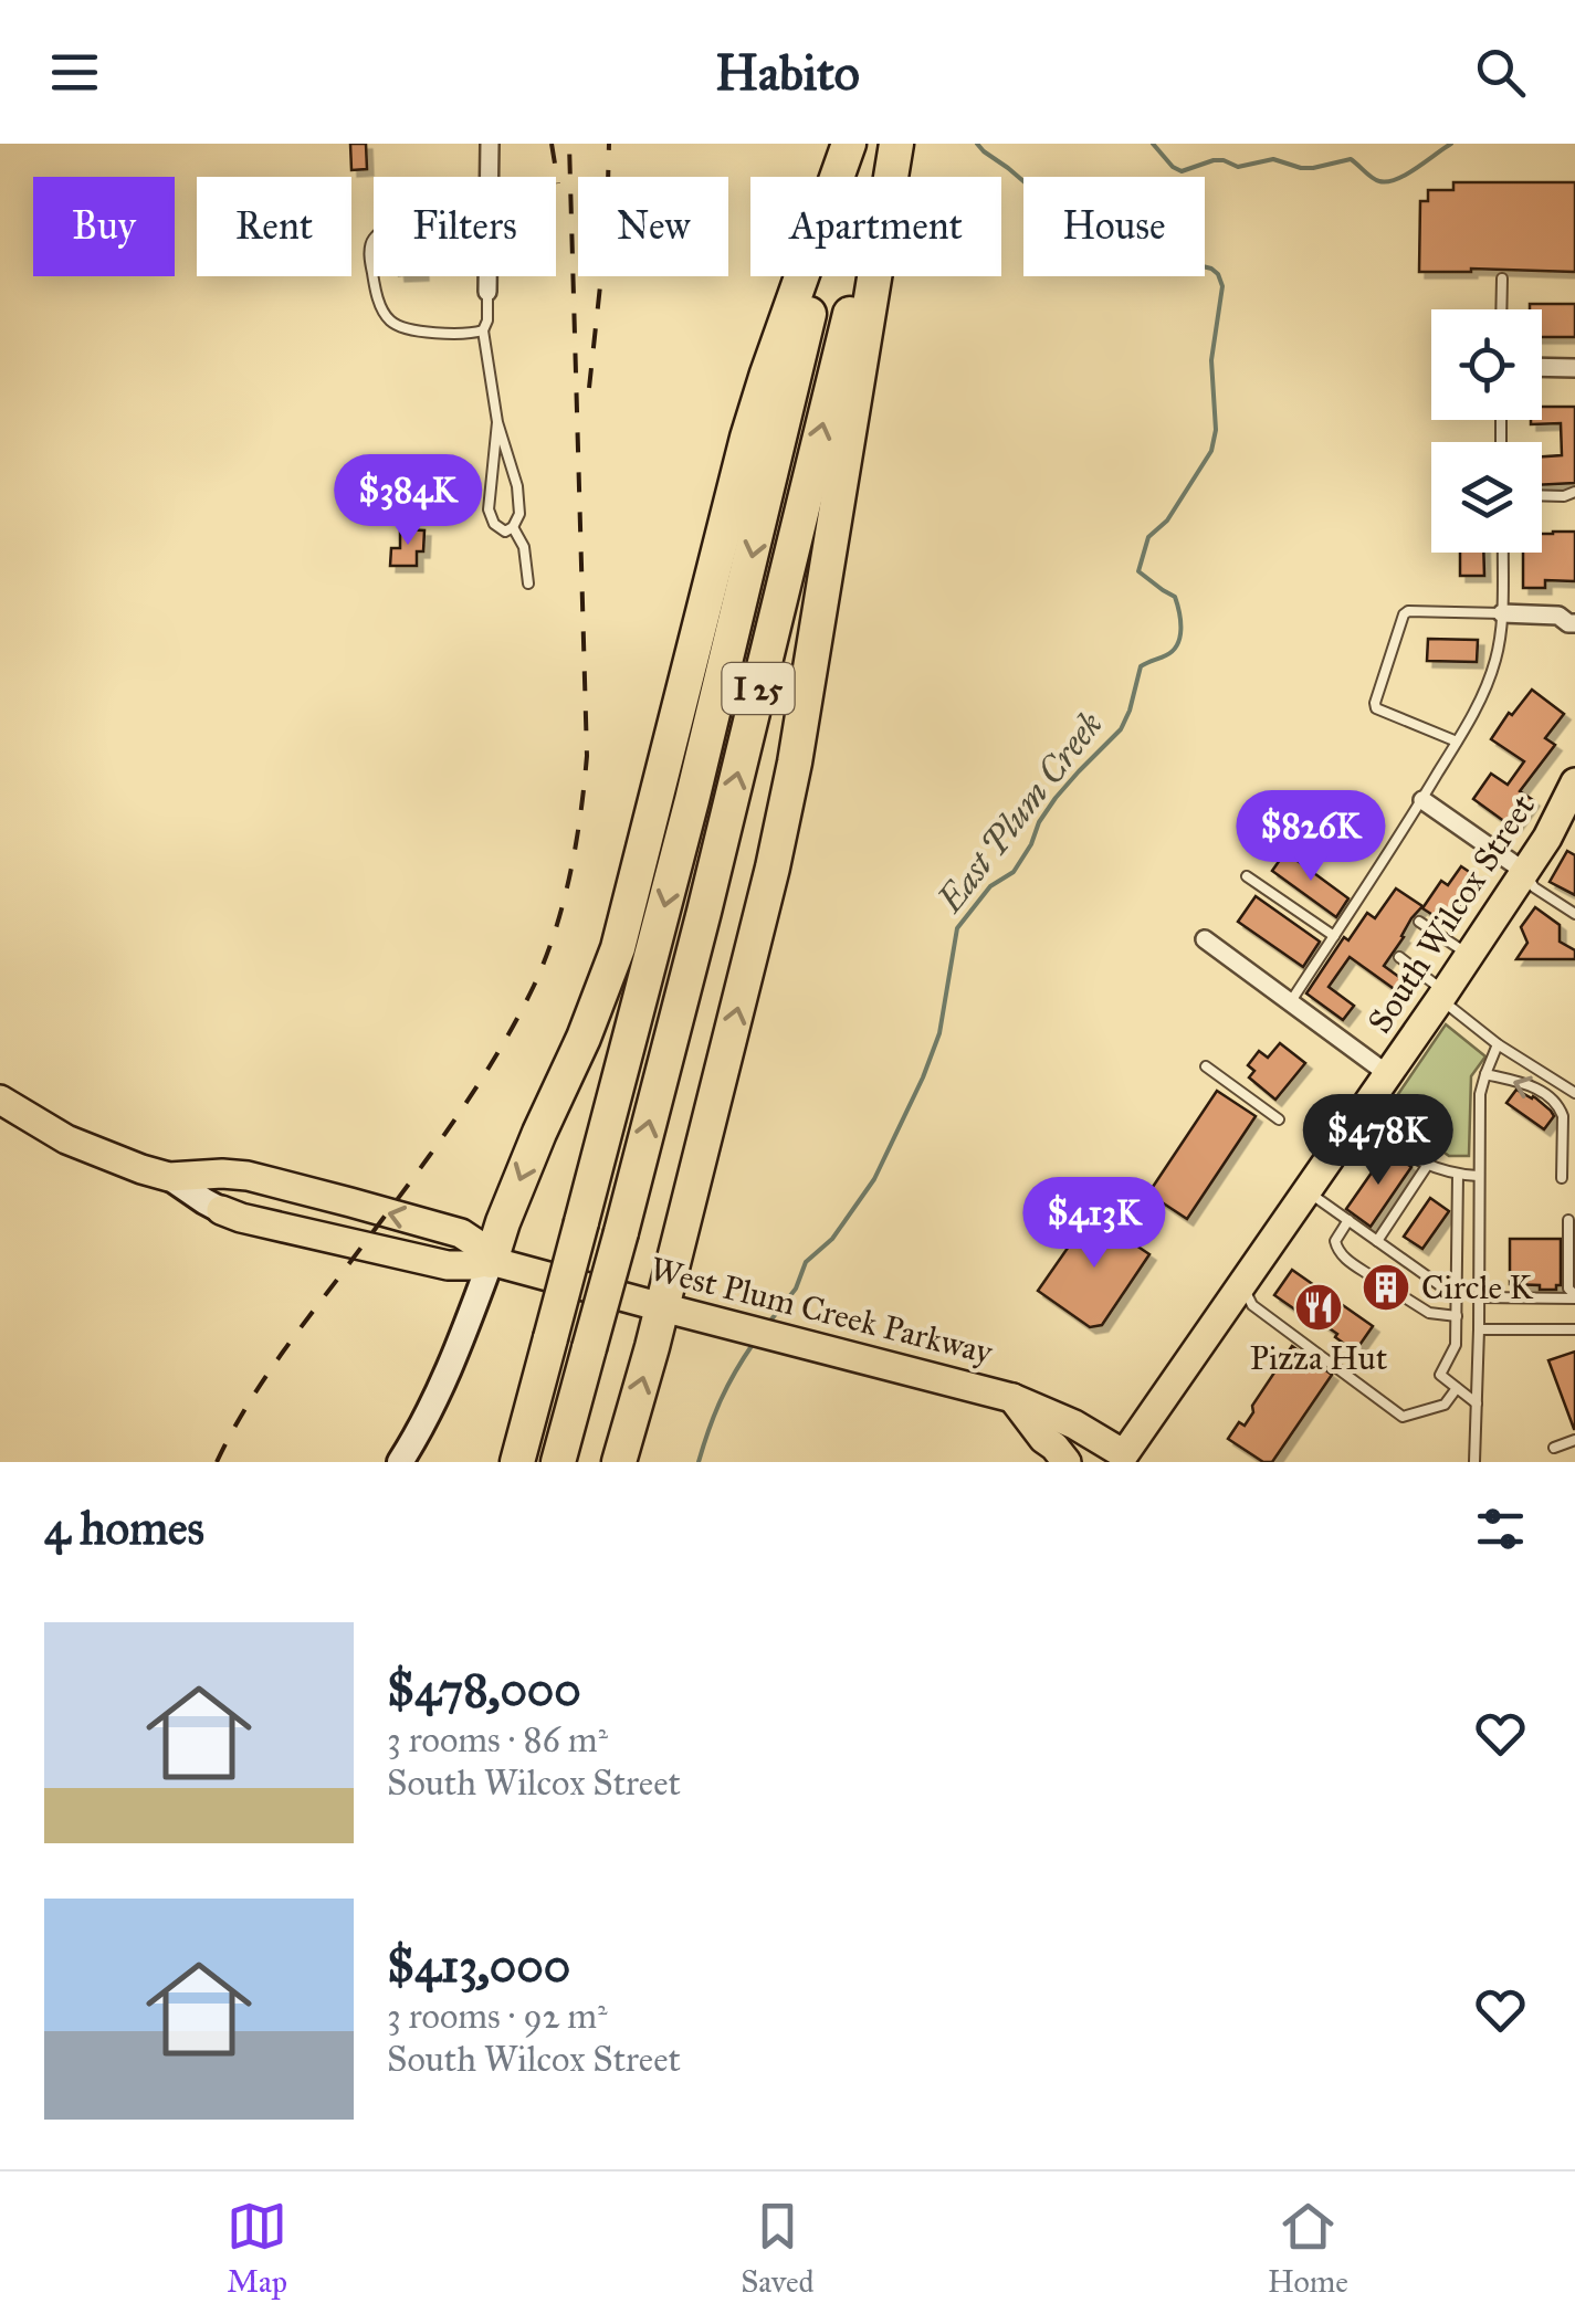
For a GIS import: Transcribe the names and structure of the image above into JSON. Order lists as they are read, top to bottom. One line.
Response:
{"streets":{"highway":["I 25"],"main road":["South Wilcox Street","West Plum Creek Parkway"]},"crossings":[["South Wilcox Street","West Plum Creek Parkway"]],"water":["East Plum Creek"],"places":{"building":["Circle K"],"restaurant":["Pizza Hut"]},"page":{"header":"Habito","chip":["Buy","Rent","Filters","New","Apartment","House"],"price":["$384K","$826K","$478K","$413K"],"heading":"4 homes","list":[{"name":"$478,000","note":"3 rooms · 86 m² · South Wilcox Street"},{"name":"$413,000","note":"3 rooms · 92 m² · South Wilcox Street"}],"tabs":["Map","Saved","Home"]}}
